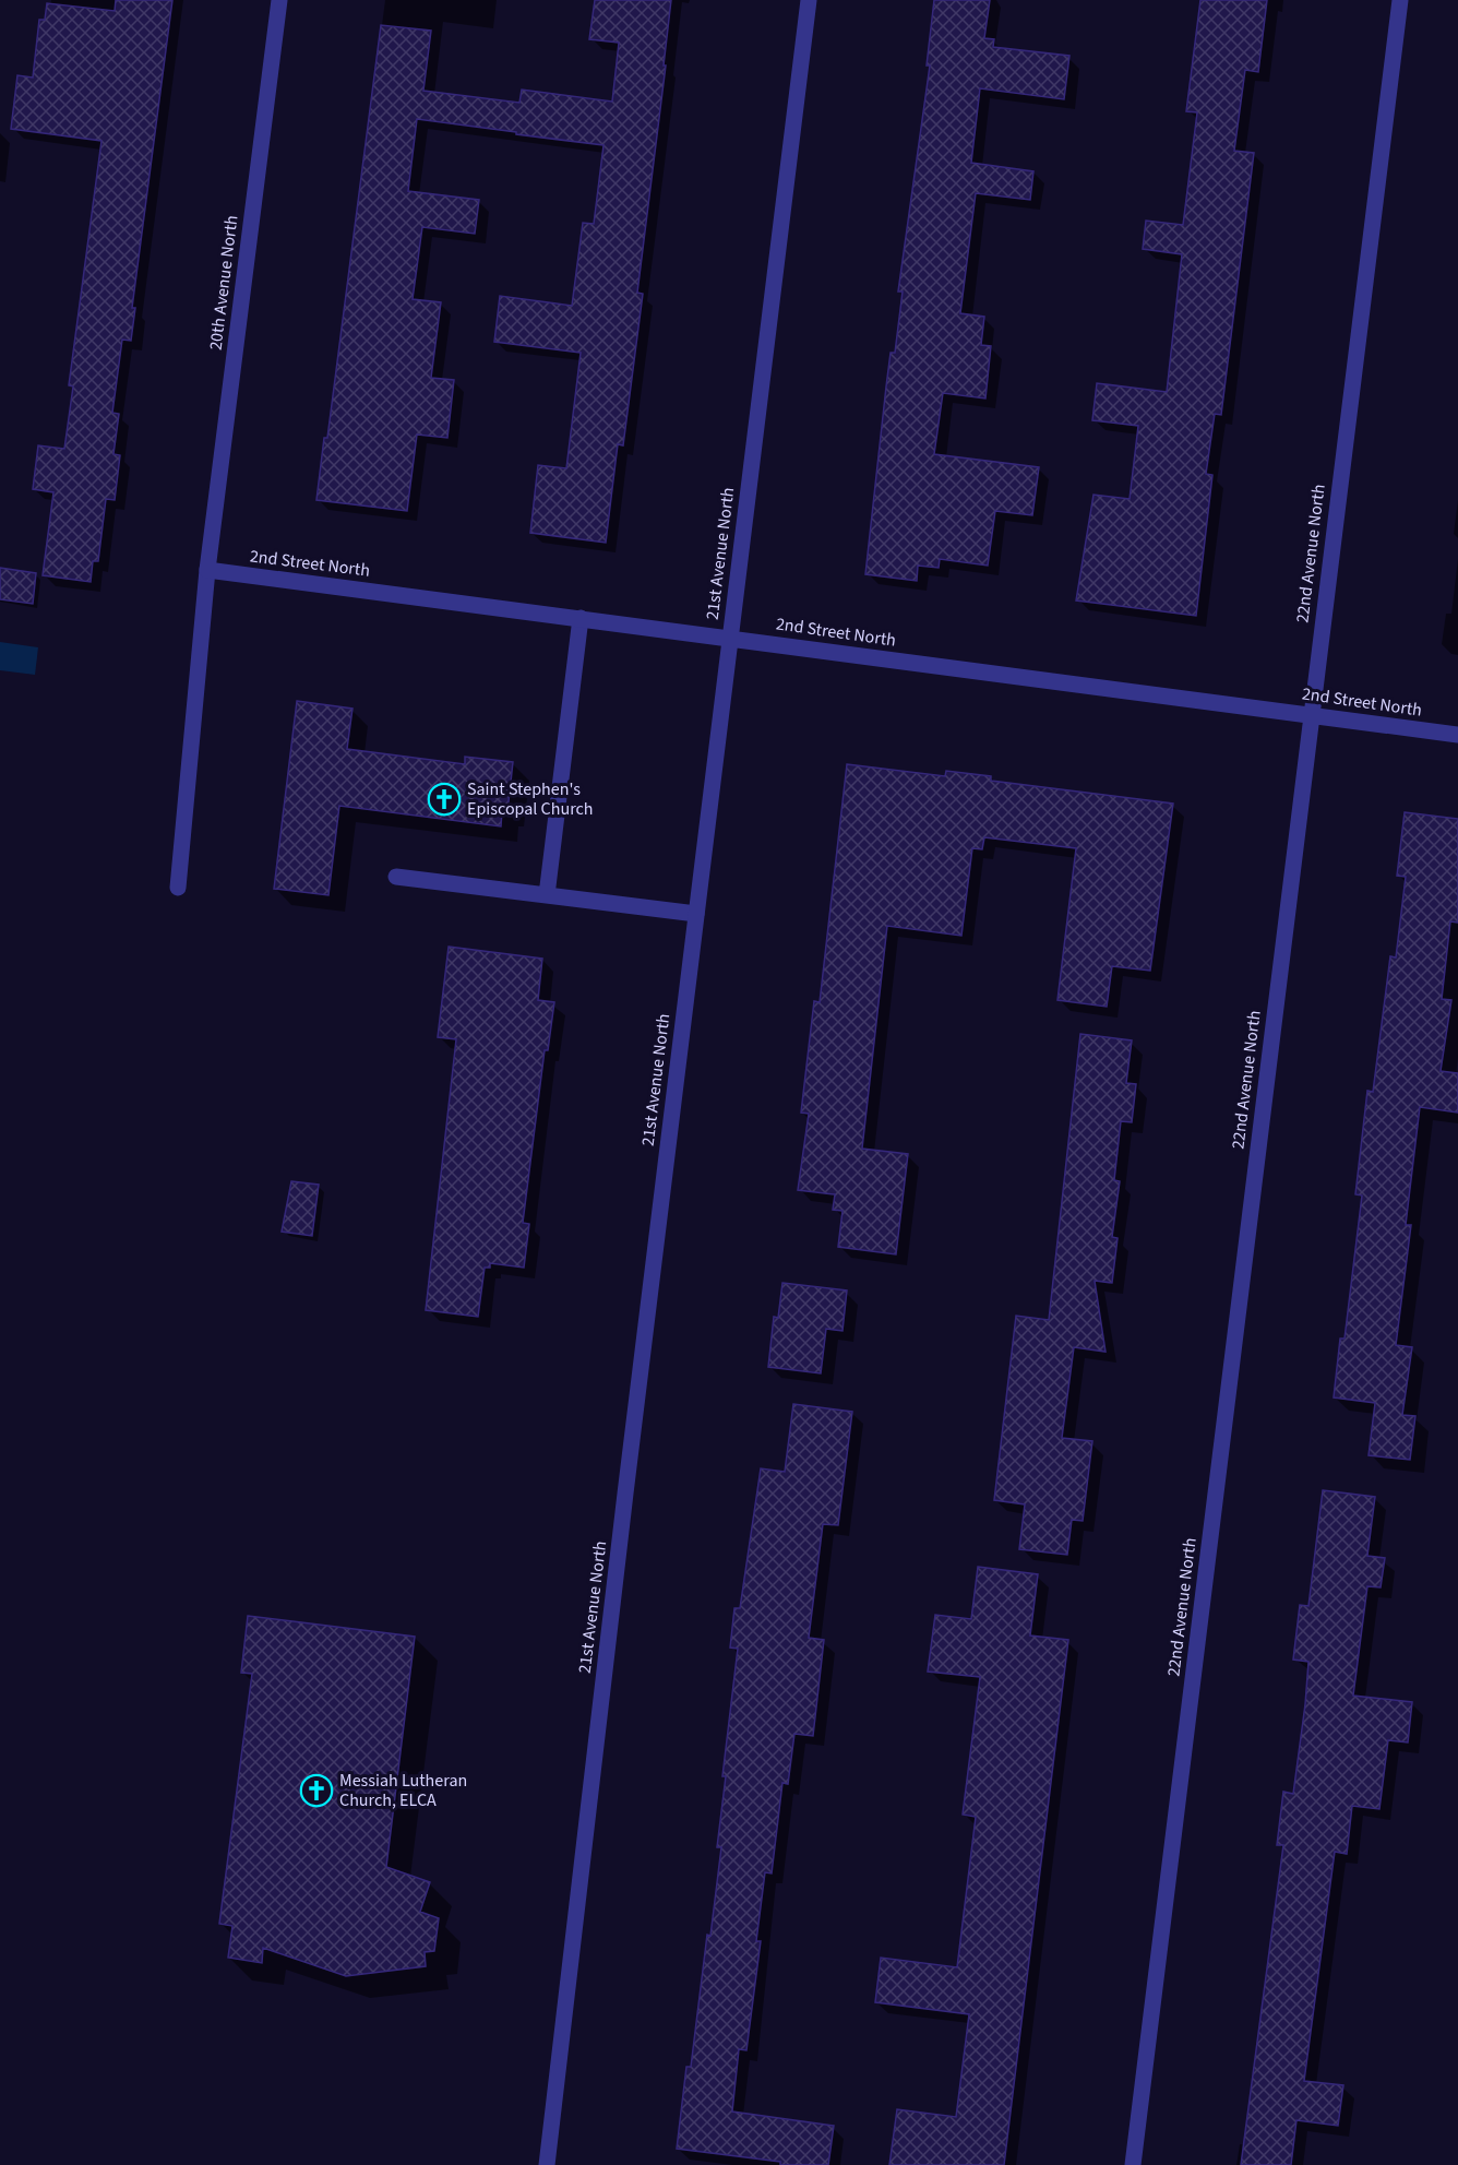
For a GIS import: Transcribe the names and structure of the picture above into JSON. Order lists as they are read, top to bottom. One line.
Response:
{"streets":{"street":["20th Avenue North","21st Avenue North","22nd Avenue North","2nd Street North"]},"crossings":[["20th Avenue North","2nd Street North"],["21st Avenue North","2nd Street North"],["22nd Avenue North","2nd Street North"]],"places":{"church":["Saint Stephen's Episcopal Church","Messiah Lutheran Church, ELCA"]}}
